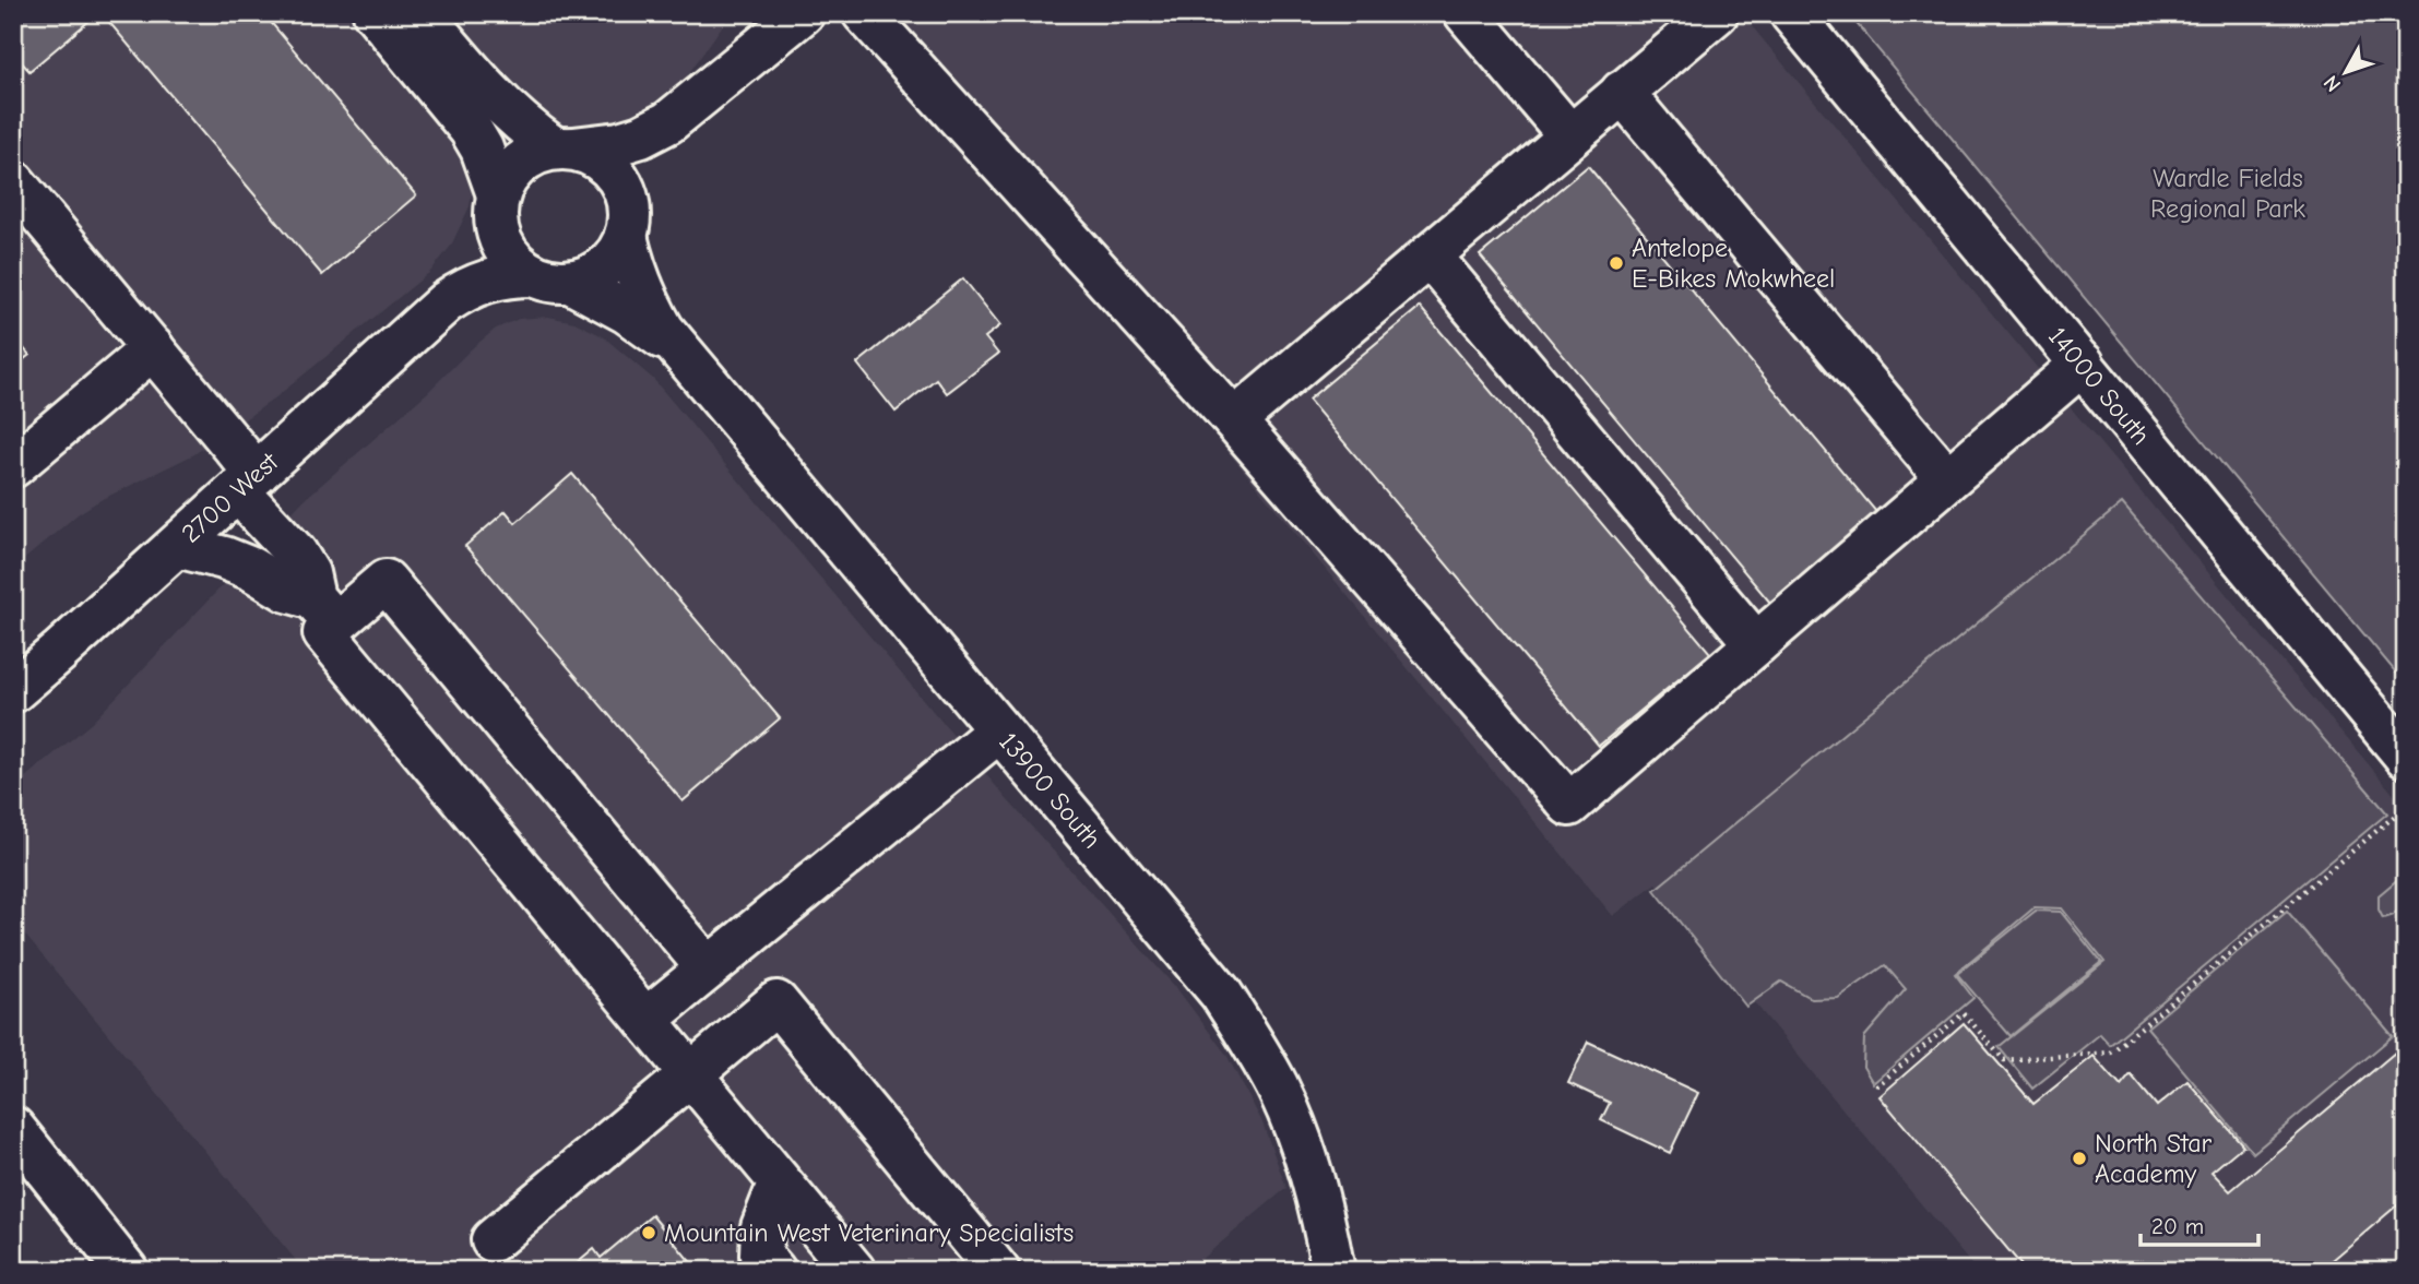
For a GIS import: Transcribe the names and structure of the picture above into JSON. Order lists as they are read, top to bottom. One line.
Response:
{"streets":{"main road":["14000 South","2700 West","13900 South"]},"crossings":[["2700 West","13900 South"]],"parks":["Wardle Fields Regional Park"],"places":["Antelope E-Bikes Mokwheel","North Star Academy","Mountain West Veterinary Specialists"],"scale_bar":"20 m","north":"bottom left"}
